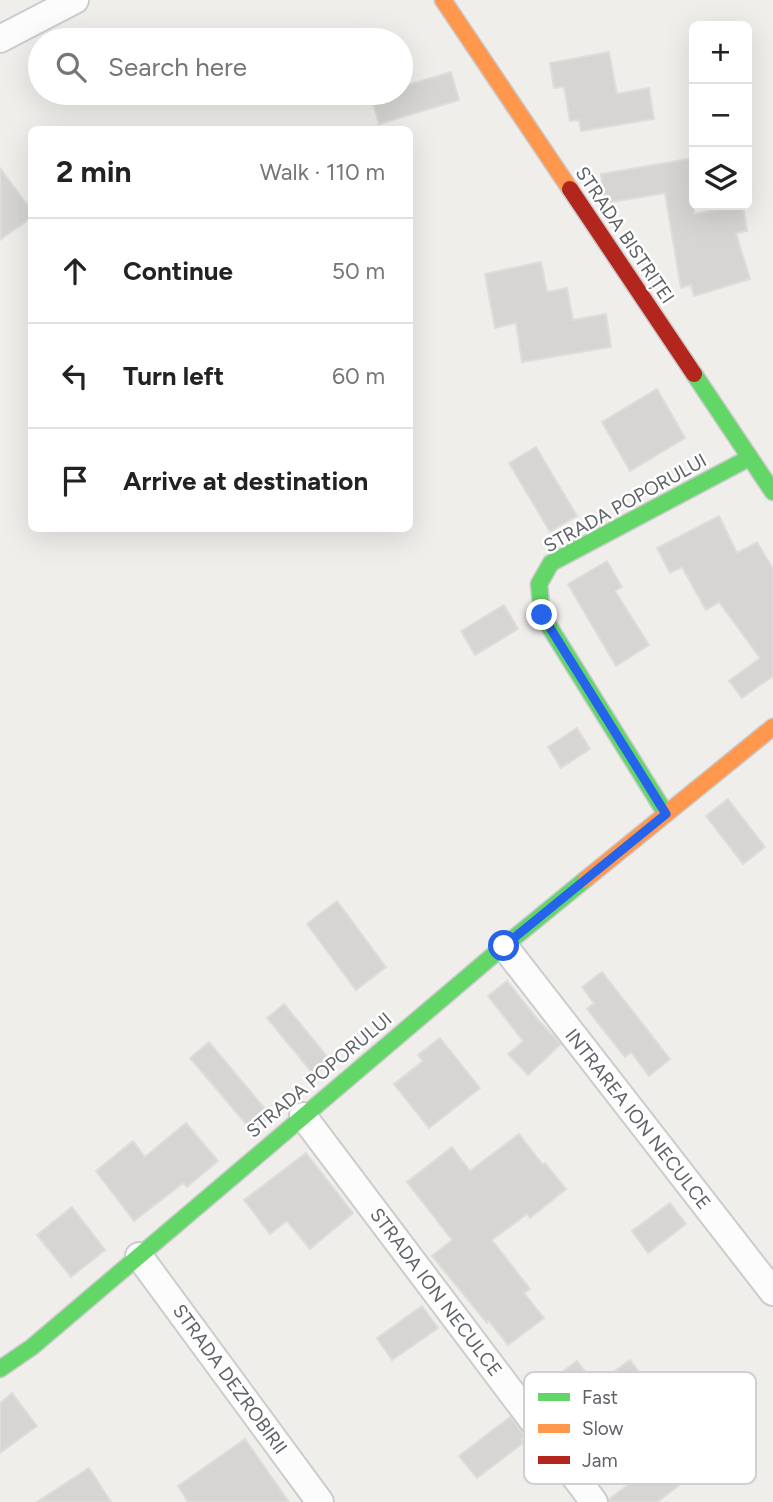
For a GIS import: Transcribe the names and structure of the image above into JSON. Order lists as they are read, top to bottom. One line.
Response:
{"streets":{"street":["STRADA BISTRIȚEI","STRADA POPORULUI","INTRAREA ION NECULCE","STRADA ION NECULCE","STRADA DEZROBIRII"]},"crossings":[["STRADA BISTRIȚEI","STRADA POPORULUI"],["STRADA POPORULUI","INTRAREA ION NECULCE"],["STRADA POPORULUI","STRADA ION NECULCE"],["STRADA POPORULUI","STRADA DEZROBIRII"]],"legend":["Fast","Slow","Jam"],"page":{"map_buttons":["+","−"],"search":"Search here","heading":["2 min","Walk · 110 m"],"list":[["Continue","50 m"],["Turn left","60 m"],"Arrive at destination"]}}
